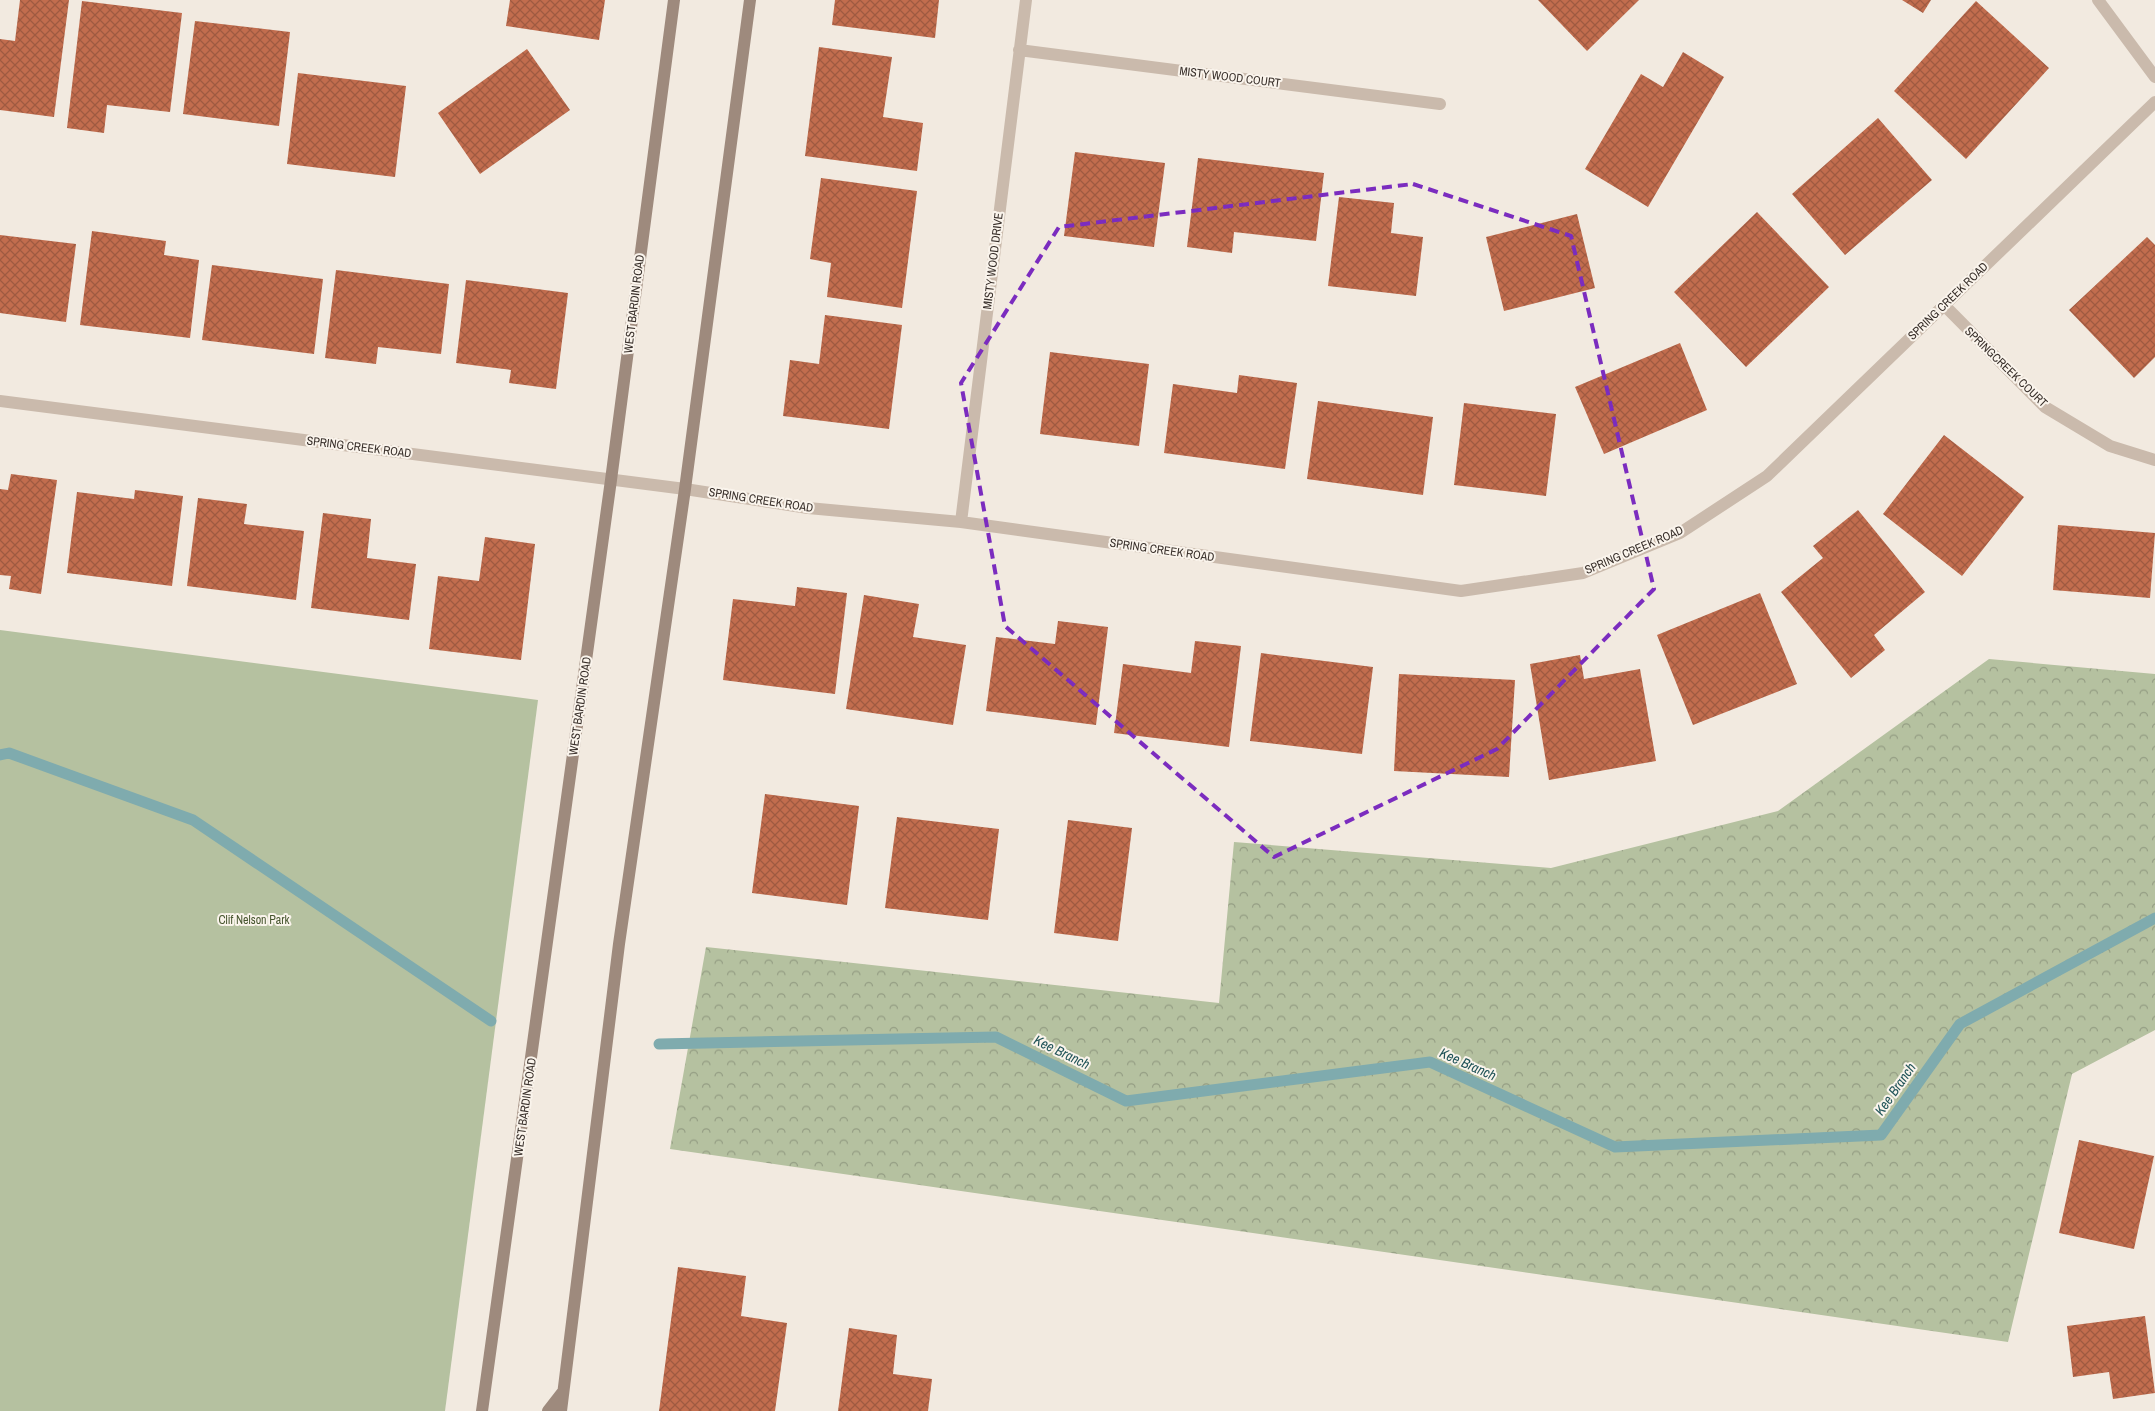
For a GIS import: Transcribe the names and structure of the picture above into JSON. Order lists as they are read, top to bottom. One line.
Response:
{"streets":{"street":["MISTY WOOD COURT","MISTY WOOD DRIVE","SPRING CREEK ROAD","WEST BARDIN ROAD","SPRINGCREEK COURT"]},"crossings":[["MISTY WOOD COURT","MISTY WOOD DRIVE"],["MISTY WOOD DRIVE","SPRING CREEK ROAD"],["SPRING CREEK ROAD","WEST BARDIN ROAD"],["SPRING CREEK ROAD","SPRINGCREEK COURT"]],"water":["Kee Branch"],"parks":["Clif Nelson Park"]}
